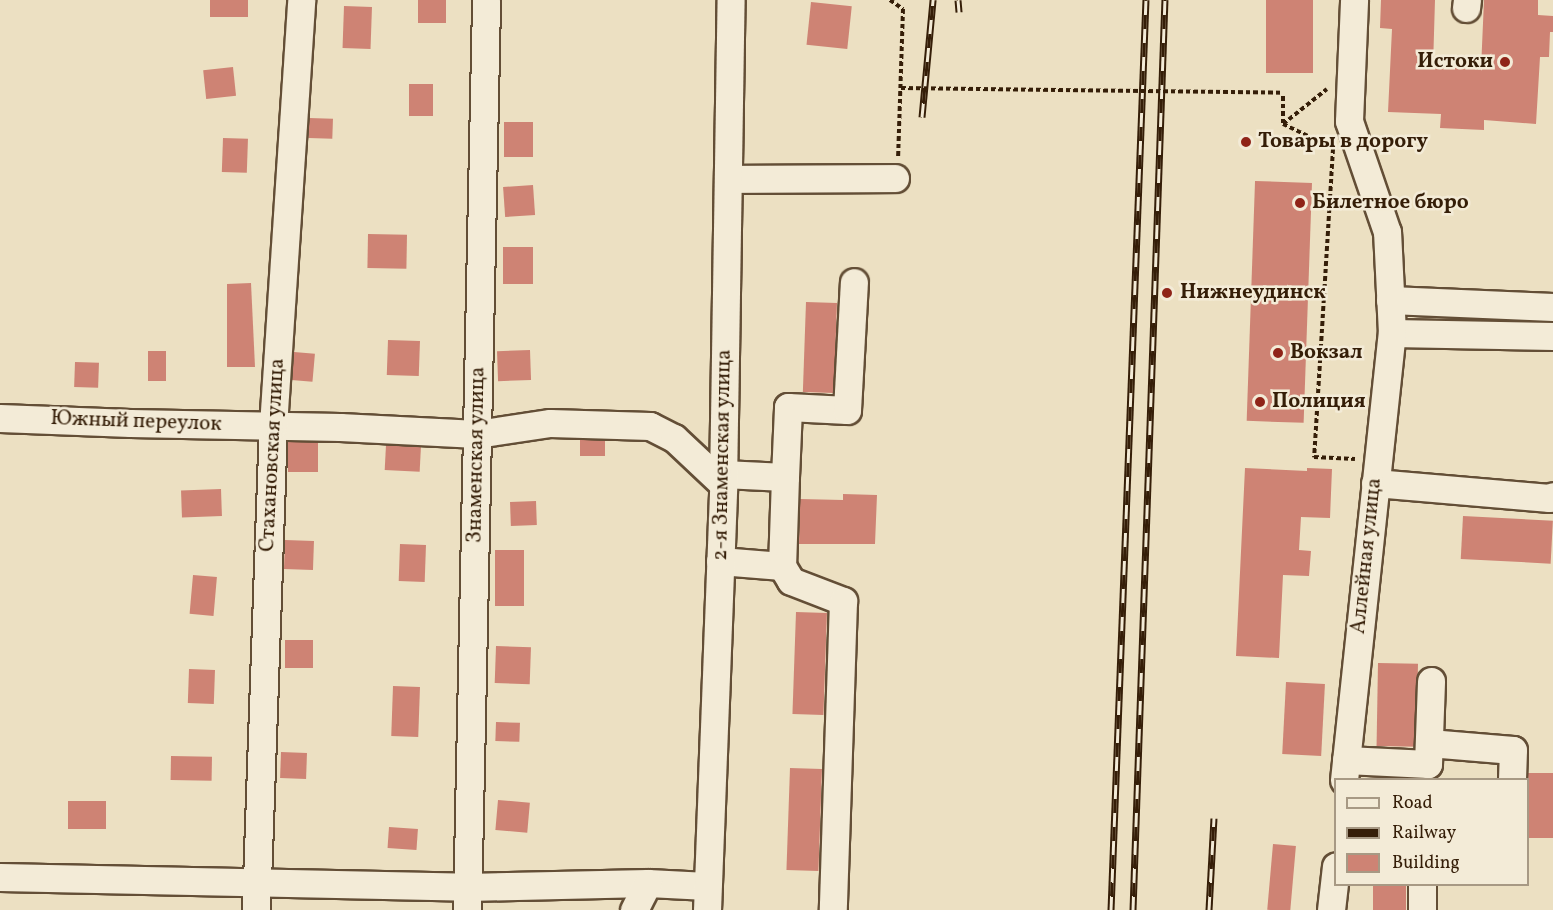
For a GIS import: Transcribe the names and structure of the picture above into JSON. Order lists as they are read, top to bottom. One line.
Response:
{"streets":{"street":["Южный переулок","Стахановская улица","Знаменская улица","2-я Знаменская улица","Аллейная улица"]},"crossings":[["Южный переулок","Стахановская улица"],["Южный переулок","Знаменская улица"],["Южный переулок","2-я Знаменская улица"]],"places":["Истоки","Товары в дорогу","Билетное бюро","Нижнеудинск","Вокзал","Полиция"],"legend":["Road","Railway","Building"]}
